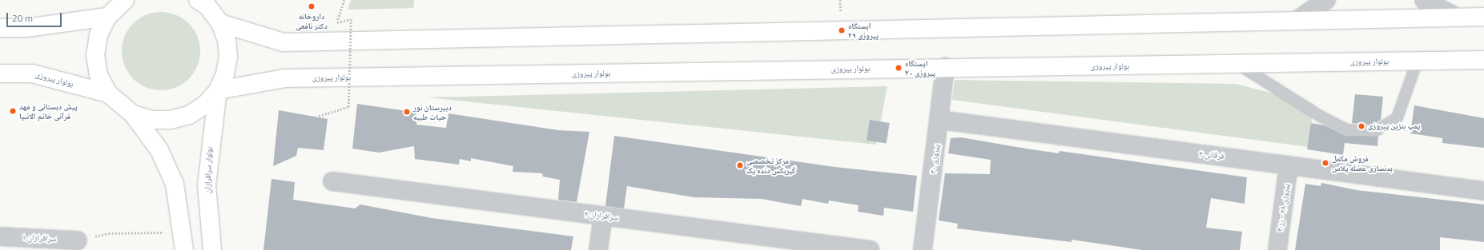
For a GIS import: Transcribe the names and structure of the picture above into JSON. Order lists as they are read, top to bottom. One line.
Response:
{"streets":{"main road":["بولوار پیروزی","بولوار سرافرازان"],"street":["فرقانی ۳","پیروزی ۳۰","پیروزی ۲۸ - رز ۴","سرافرازان ۲","سرافرازان ۱"]},"crossings":[["بولوار پیروزی","پیروزی ۳۰"],["بولوار پیروزی","بولوار سرافرازان"],["فرقانی ۳","پیروزی ۳۰"],["فرقانی ۳","پیروزی ۲۸ - رز ۴"]],"places":["داروخانه دکتر نافعی","ایستگاه پیروزی ۲۹","ایستگاه پیروزی ۳۰","پیش دبستانی و مهد قرآنی خاتم الانبیا","دبیرستان نور حیات طیبه","پمپ بنزین پیروزی","فروش مکمل بدنسازی عضله پلاس","مرکز تخصصی گیربکس دنده یک"],"scale_bar":"20 m"}
